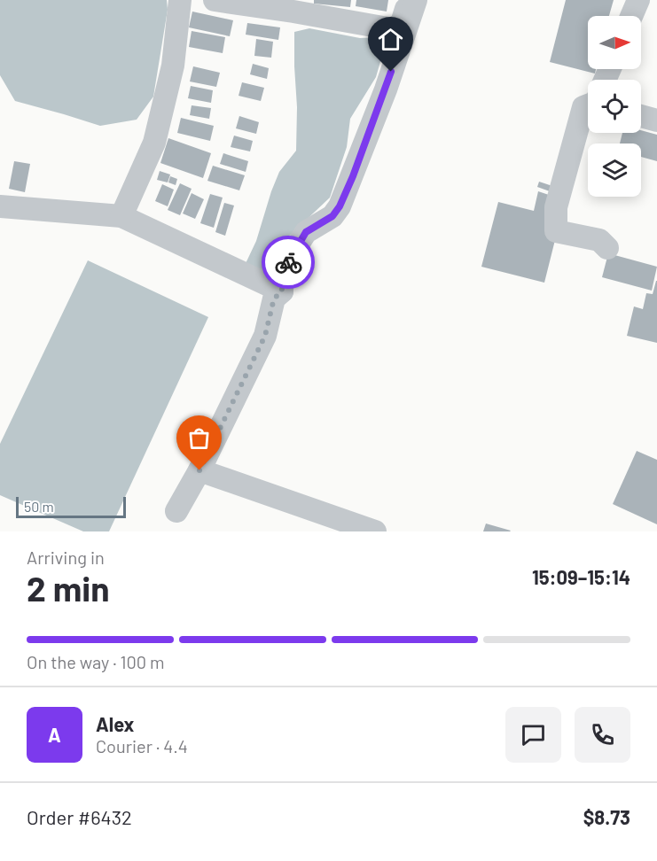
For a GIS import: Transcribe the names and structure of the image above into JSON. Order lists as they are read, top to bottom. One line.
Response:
{"scale_bar":"50 m","north":"right","page":{"scale":"50 m","heading":["2 min","Arriving in","15:09–15:14"],"panel":["Alex","Courier · 4.4","Order #6432","$8.73"],"bar":"On the way · 100 m","round":"A"}}
